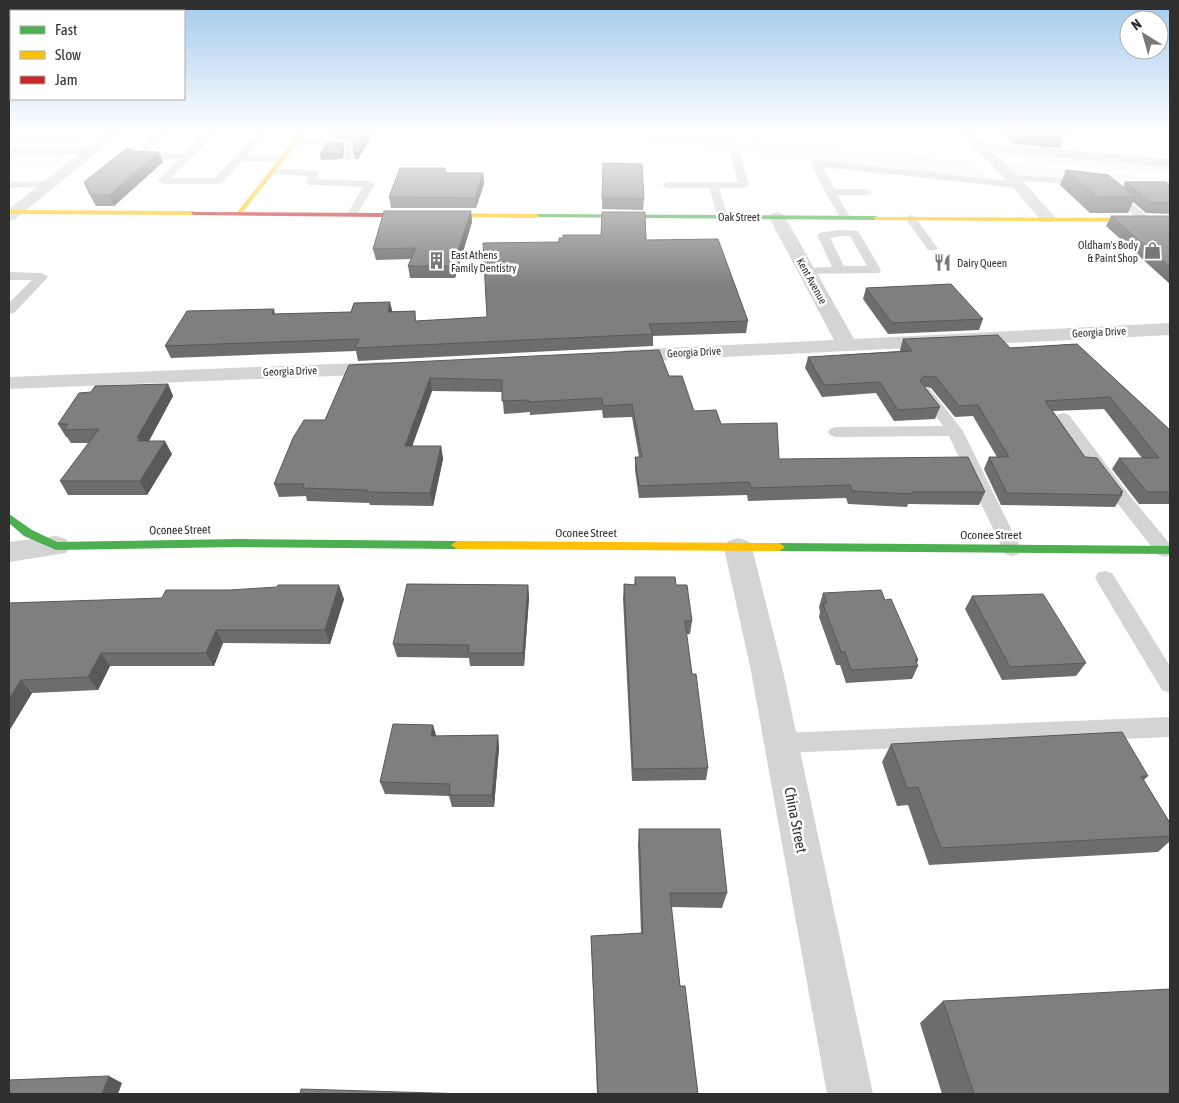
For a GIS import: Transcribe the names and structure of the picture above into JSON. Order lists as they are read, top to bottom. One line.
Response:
{"streets":{"main road":["Oak Street","Oconee Street"],"street":["Kent Avenue","Georgia Drive","China Street"]},"crossings":[["Oak Street","Kent Avenue"],["Kent Avenue","Georgia Drive"],["Oconee Street","China Street"]],"places":{"shop":["Oldham's Body & Paint Shop"],"building":["East Athens Family Dentistry"],"restaurant":["Dairy Queen"]},"legend":["Fast","Slow","Jam"],"north":"top left"}
